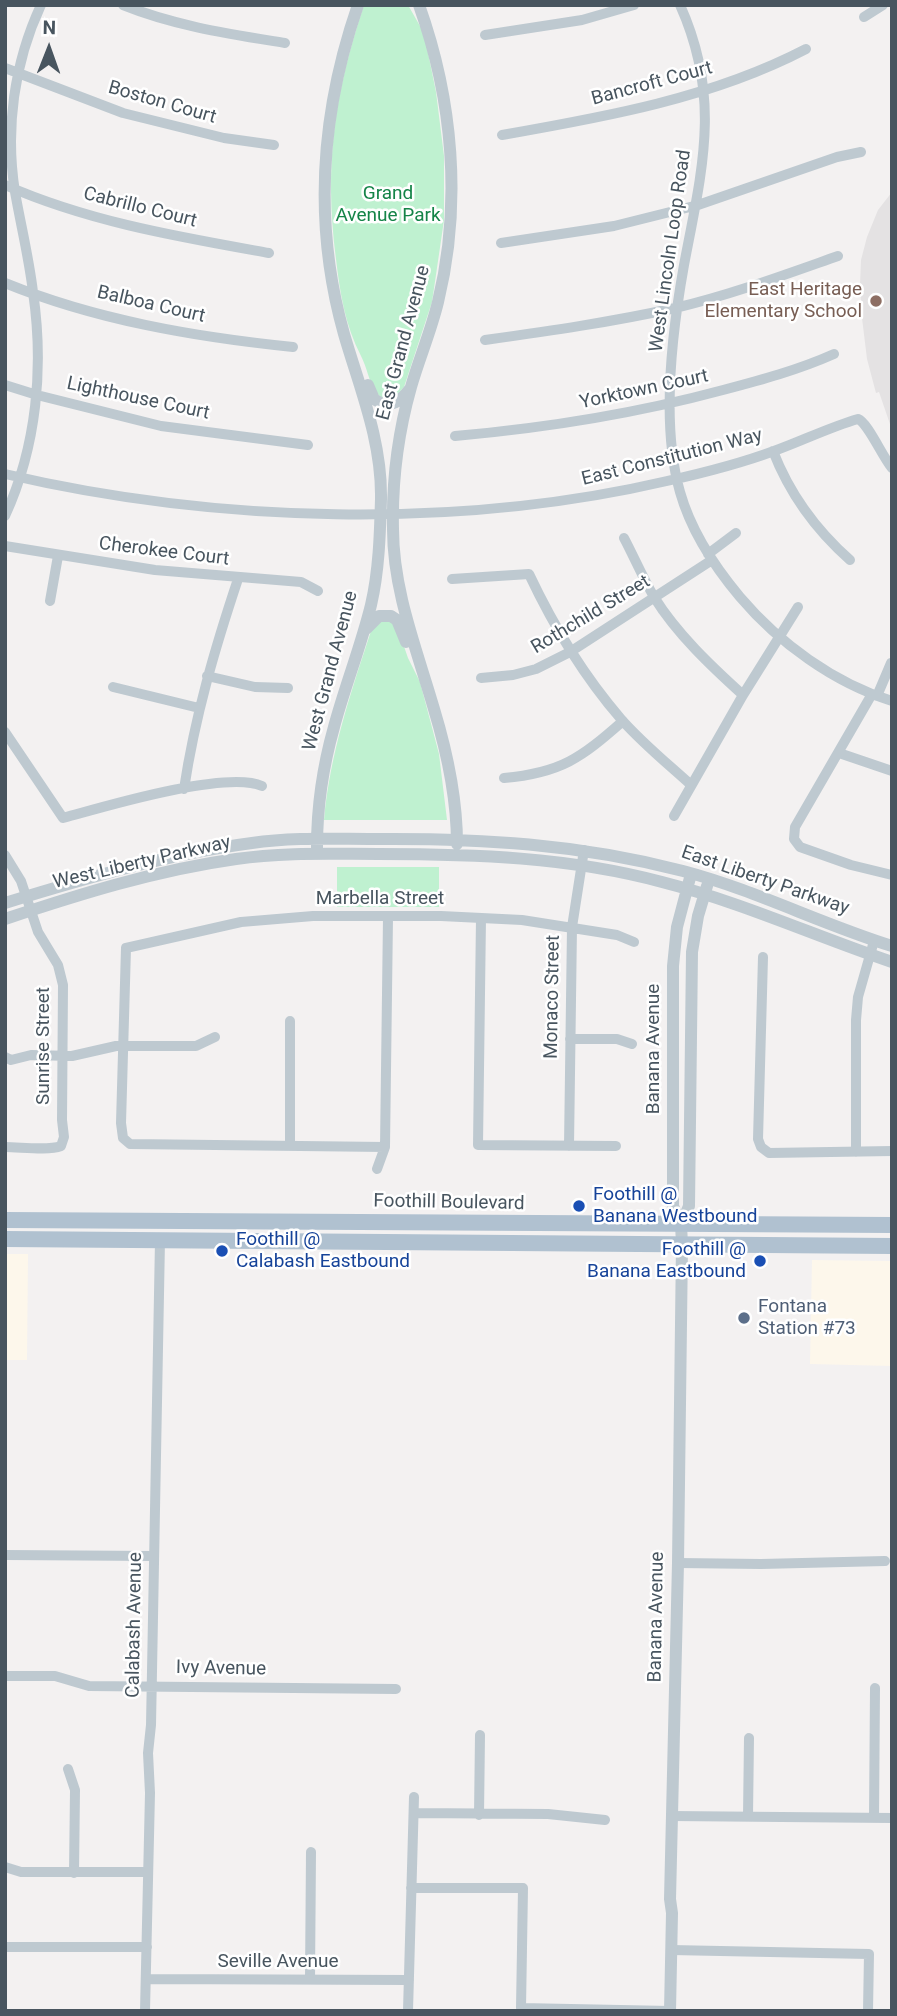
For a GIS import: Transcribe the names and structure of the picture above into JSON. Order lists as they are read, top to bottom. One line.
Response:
{"streets":{"main road":["Foothill Boulevard"],"street":["Bancroft Court","Boston Court","Cabrillo Court","West Lincoln Loop Road","Balboa Court","East Grand Avenue","Yorktown Court","Lighthouse Court","East Constitution Way","Cherokee Court","Rothchild Street","West Grand Avenue","West Liberty Parkway","East Liberty Parkway","Marbella Street","Monaco Street","Sunrise Street","Banana Avenue","Calabash Avenue","Ivy Avenue","Seville Avenue"]},"crossings":[["Bancroft Court","West Lincoln Loop Road"],["West Lincoln Loop Road","Yorktown Court"],["West Lincoln Loop Road","East Constitution Way"],["West Lincoln Loop Road","Rothchild Street"],["East Grand Avenue","East Constitution Way"],["East Grand Avenue","West Liberty Parkway"],["East Grand Avenue","East Liberty Parkway"],["East Constitution Way","West Grand Avenue"],["West Grand Avenue","West Liberty Parkway"],["West Liberty Parkway","East Liberty Parkway"],["West Liberty Parkway","Sunrise Street"],["East Liberty Parkway","Monaco Street"],["East Liberty Parkway","Banana Avenue"],["Marbella Street","Monaco Street"],["Banana Avenue","Foothill Boulevard"],["Foothill Boulevard","Calabash Avenue"],["Calabash Avenue","Ivy Avenue"],["Calabash Avenue","Seville Avenue"]],"parks":["Grand Avenue Park"],"places":["East Heritage Elementary School","Foothill @ Banana Westbound","Foothill @ Calabash Eastbound","Foothill @ Banana Eastbound","Fontana Station #73"],"north":"top"}
